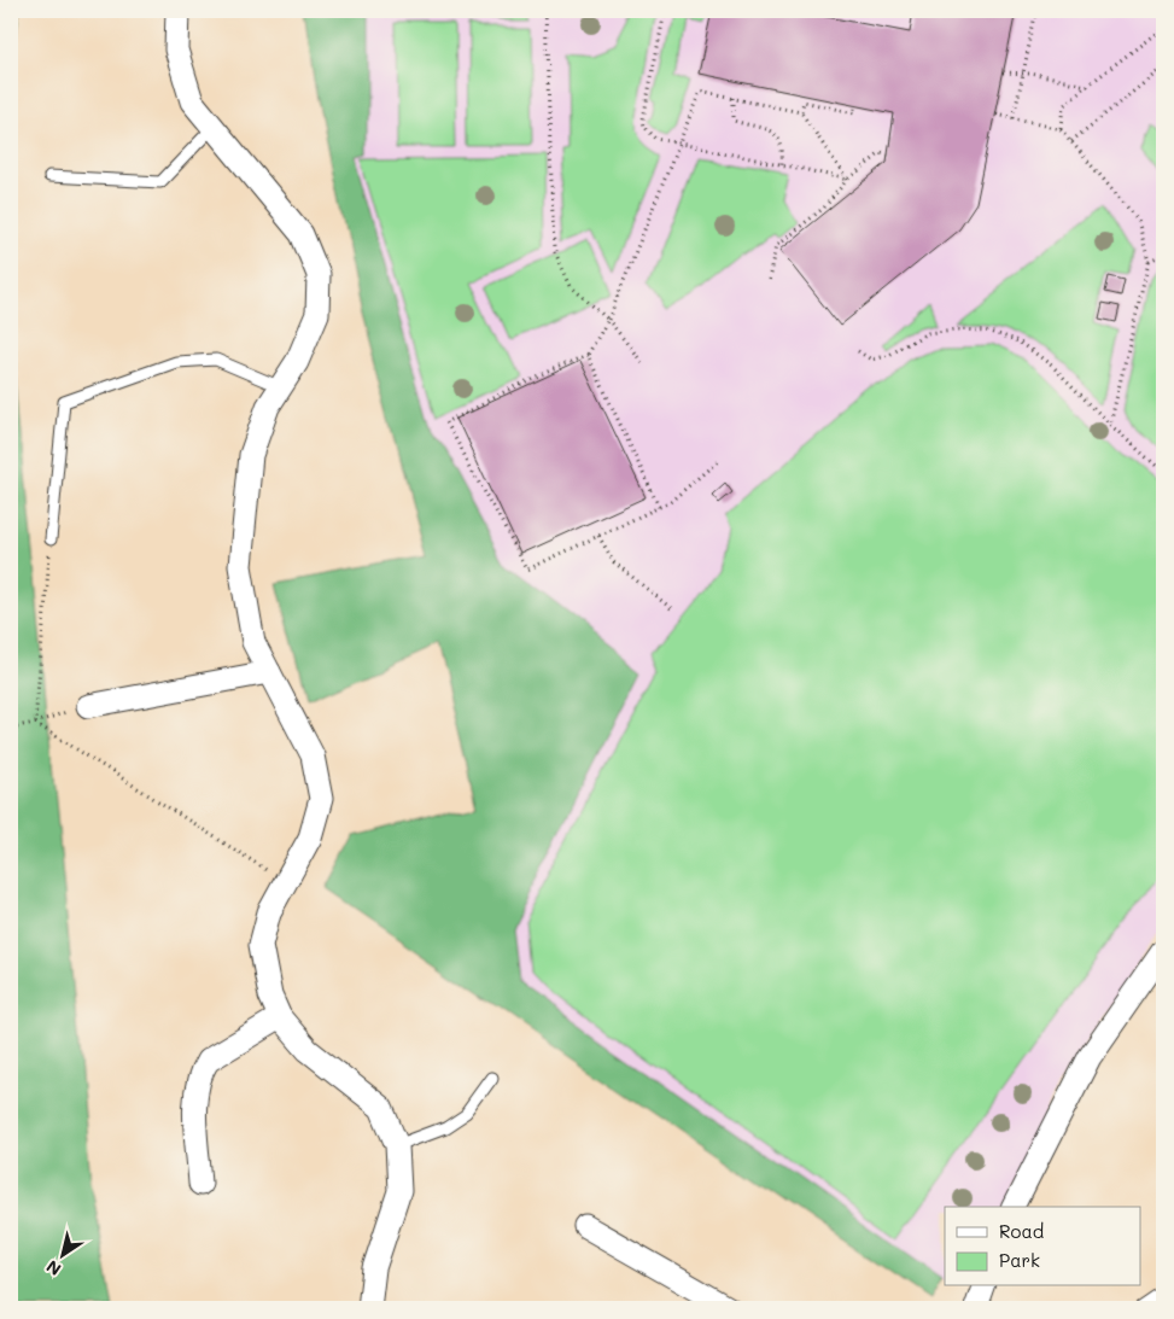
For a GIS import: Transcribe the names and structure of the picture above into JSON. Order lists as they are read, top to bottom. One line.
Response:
{"legend":["Road","Park"],"north":"bottom left"}
